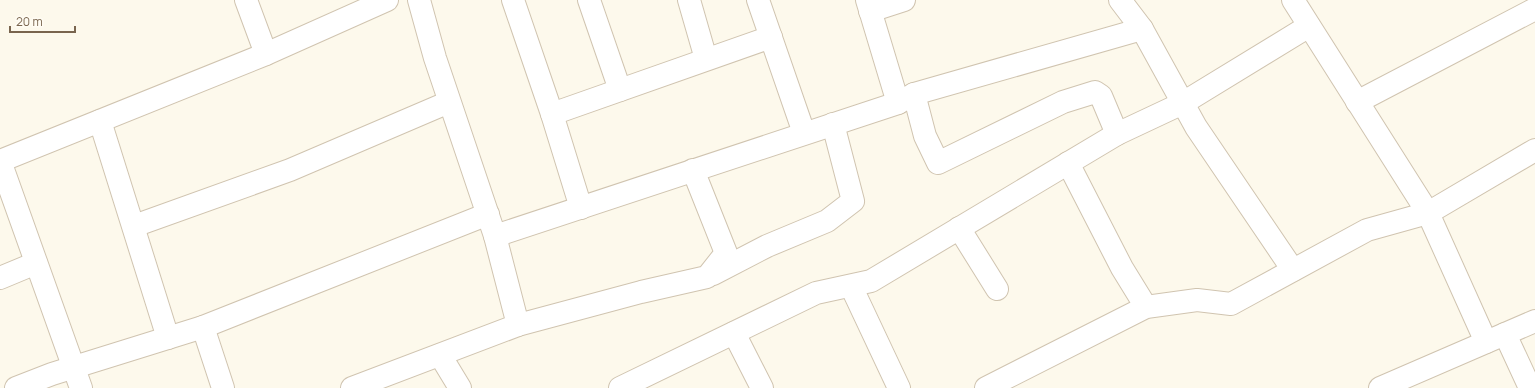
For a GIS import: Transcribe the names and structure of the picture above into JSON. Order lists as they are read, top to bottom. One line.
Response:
{"scale_bar":"20 m"}
